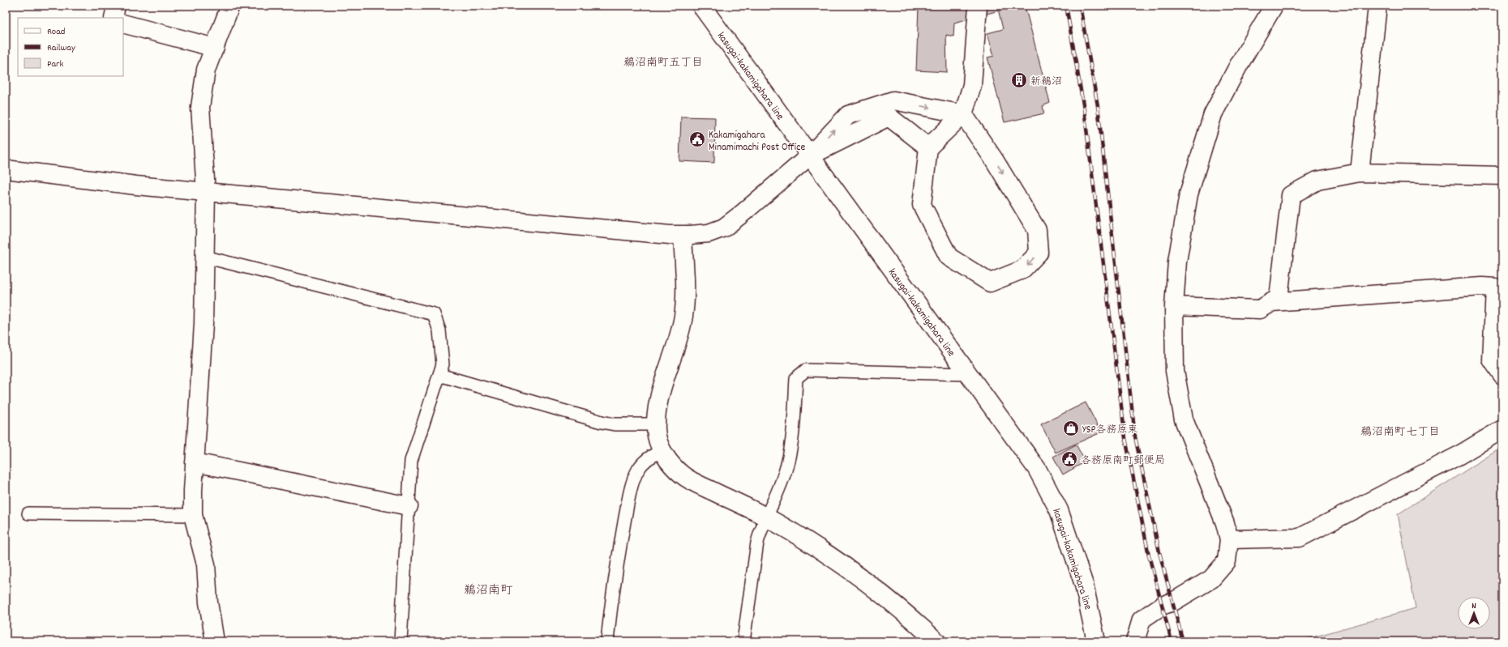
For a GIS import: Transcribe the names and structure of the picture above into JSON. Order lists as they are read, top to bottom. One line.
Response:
{"streets":{"street":["kasugai-kakamigahara line"]},"districts":["鵜沼南町五丁目","鵜沼南町七丁目","鵜沼南町"],"places":{"building":["新鵜沼"],"public building":["Kakamigahara Minamimachi Post Office","各務原南町郵便局"],"shop":["YSP各務原東"]},"legend":["Road","Railway","Park"],"north":"top"}
